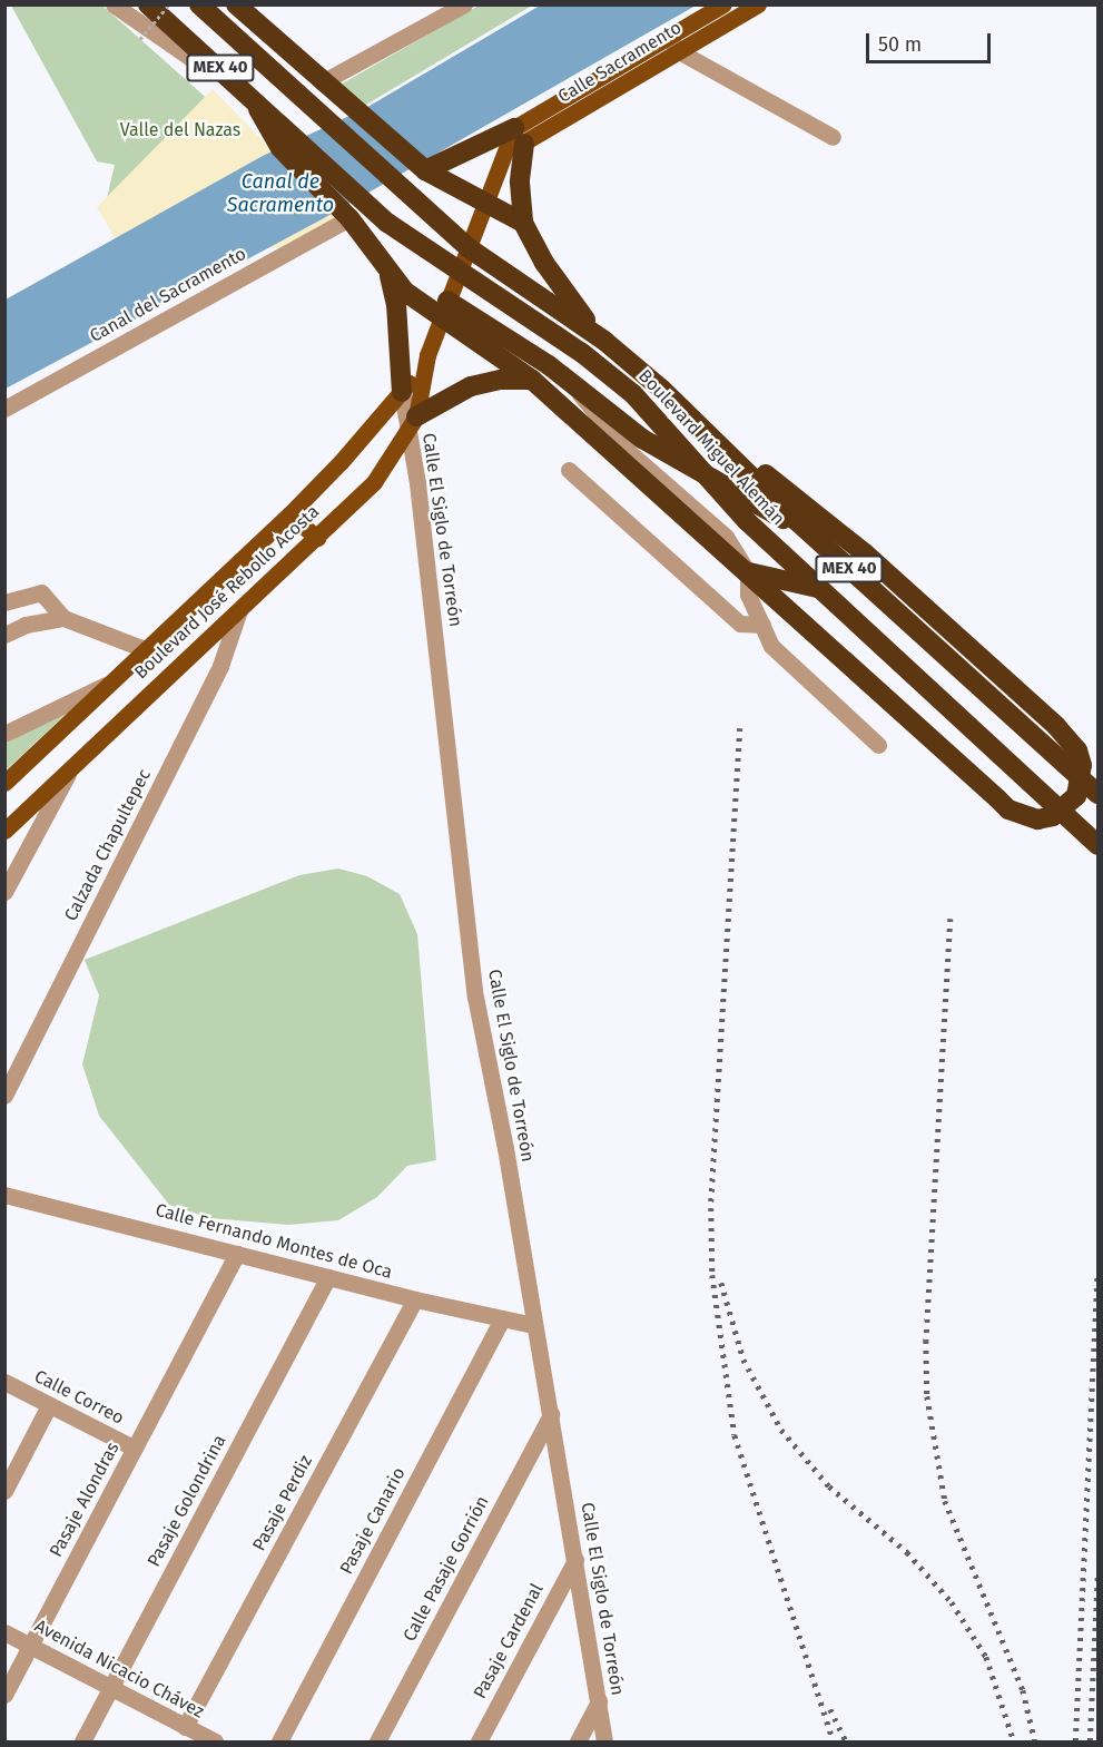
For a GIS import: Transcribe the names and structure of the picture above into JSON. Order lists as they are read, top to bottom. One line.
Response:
{"streets":{"highway":["MEX 40","Boulevard Miguel Alemán"],"main road":["Calle Sacramento","Boulevard José Rebollo Acosta"],"street":["Canal del Sacramento","Calle El Siglo de Torreón","Calzada Chapultepec","Calle Fernando Montes de Oca","Calle Correo","Pasaje Alondras","Pasaje Golondrina","Pasaje Perdiz","Pasaje Canario","Calle Pasaje Gorrión","Pasaje Cardenal","Avenida Nicacio Chávez"]},"crossings":[["Boulevard Miguel Alemán","Boulevard José Rebollo Acosta"],["Calle El Siglo de Torreón","Boulevard José Rebollo Acosta"],["Calle El Siglo de Torreón","Calle Fernando Montes de Oca"],["Calle El Siglo de Torreón","Calle Pasaje Gorrión"],["Calle El Siglo de Torreón","Pasaje Cardenal"],["Boulevard José Rebollo Acosta","Calzada Chapultepec"],["Calle Fernando Montes de Oca","Pasaje Alondras"],["Calle Fernando Montes de Oca","Pasaje Golondrina"],["Calle Fernando Montes de Oca","Pasaje Perdiz"],["Calle Fernando Montes de Oca","Pasaje Canario"],["Calle Correo","Pasaje Alondras"],["Pasaje Alondras","Avenida Nicacio Chávez"],["Pasaje Golondrina","Avenida Nicacio Chávez"],["Pasaje Perdiz","Avenida Nicacio Chávez"]],"water":["Canal de Sacramento"],"parks":["Valle del Nazas"],"scale_bar":"50 m"}
